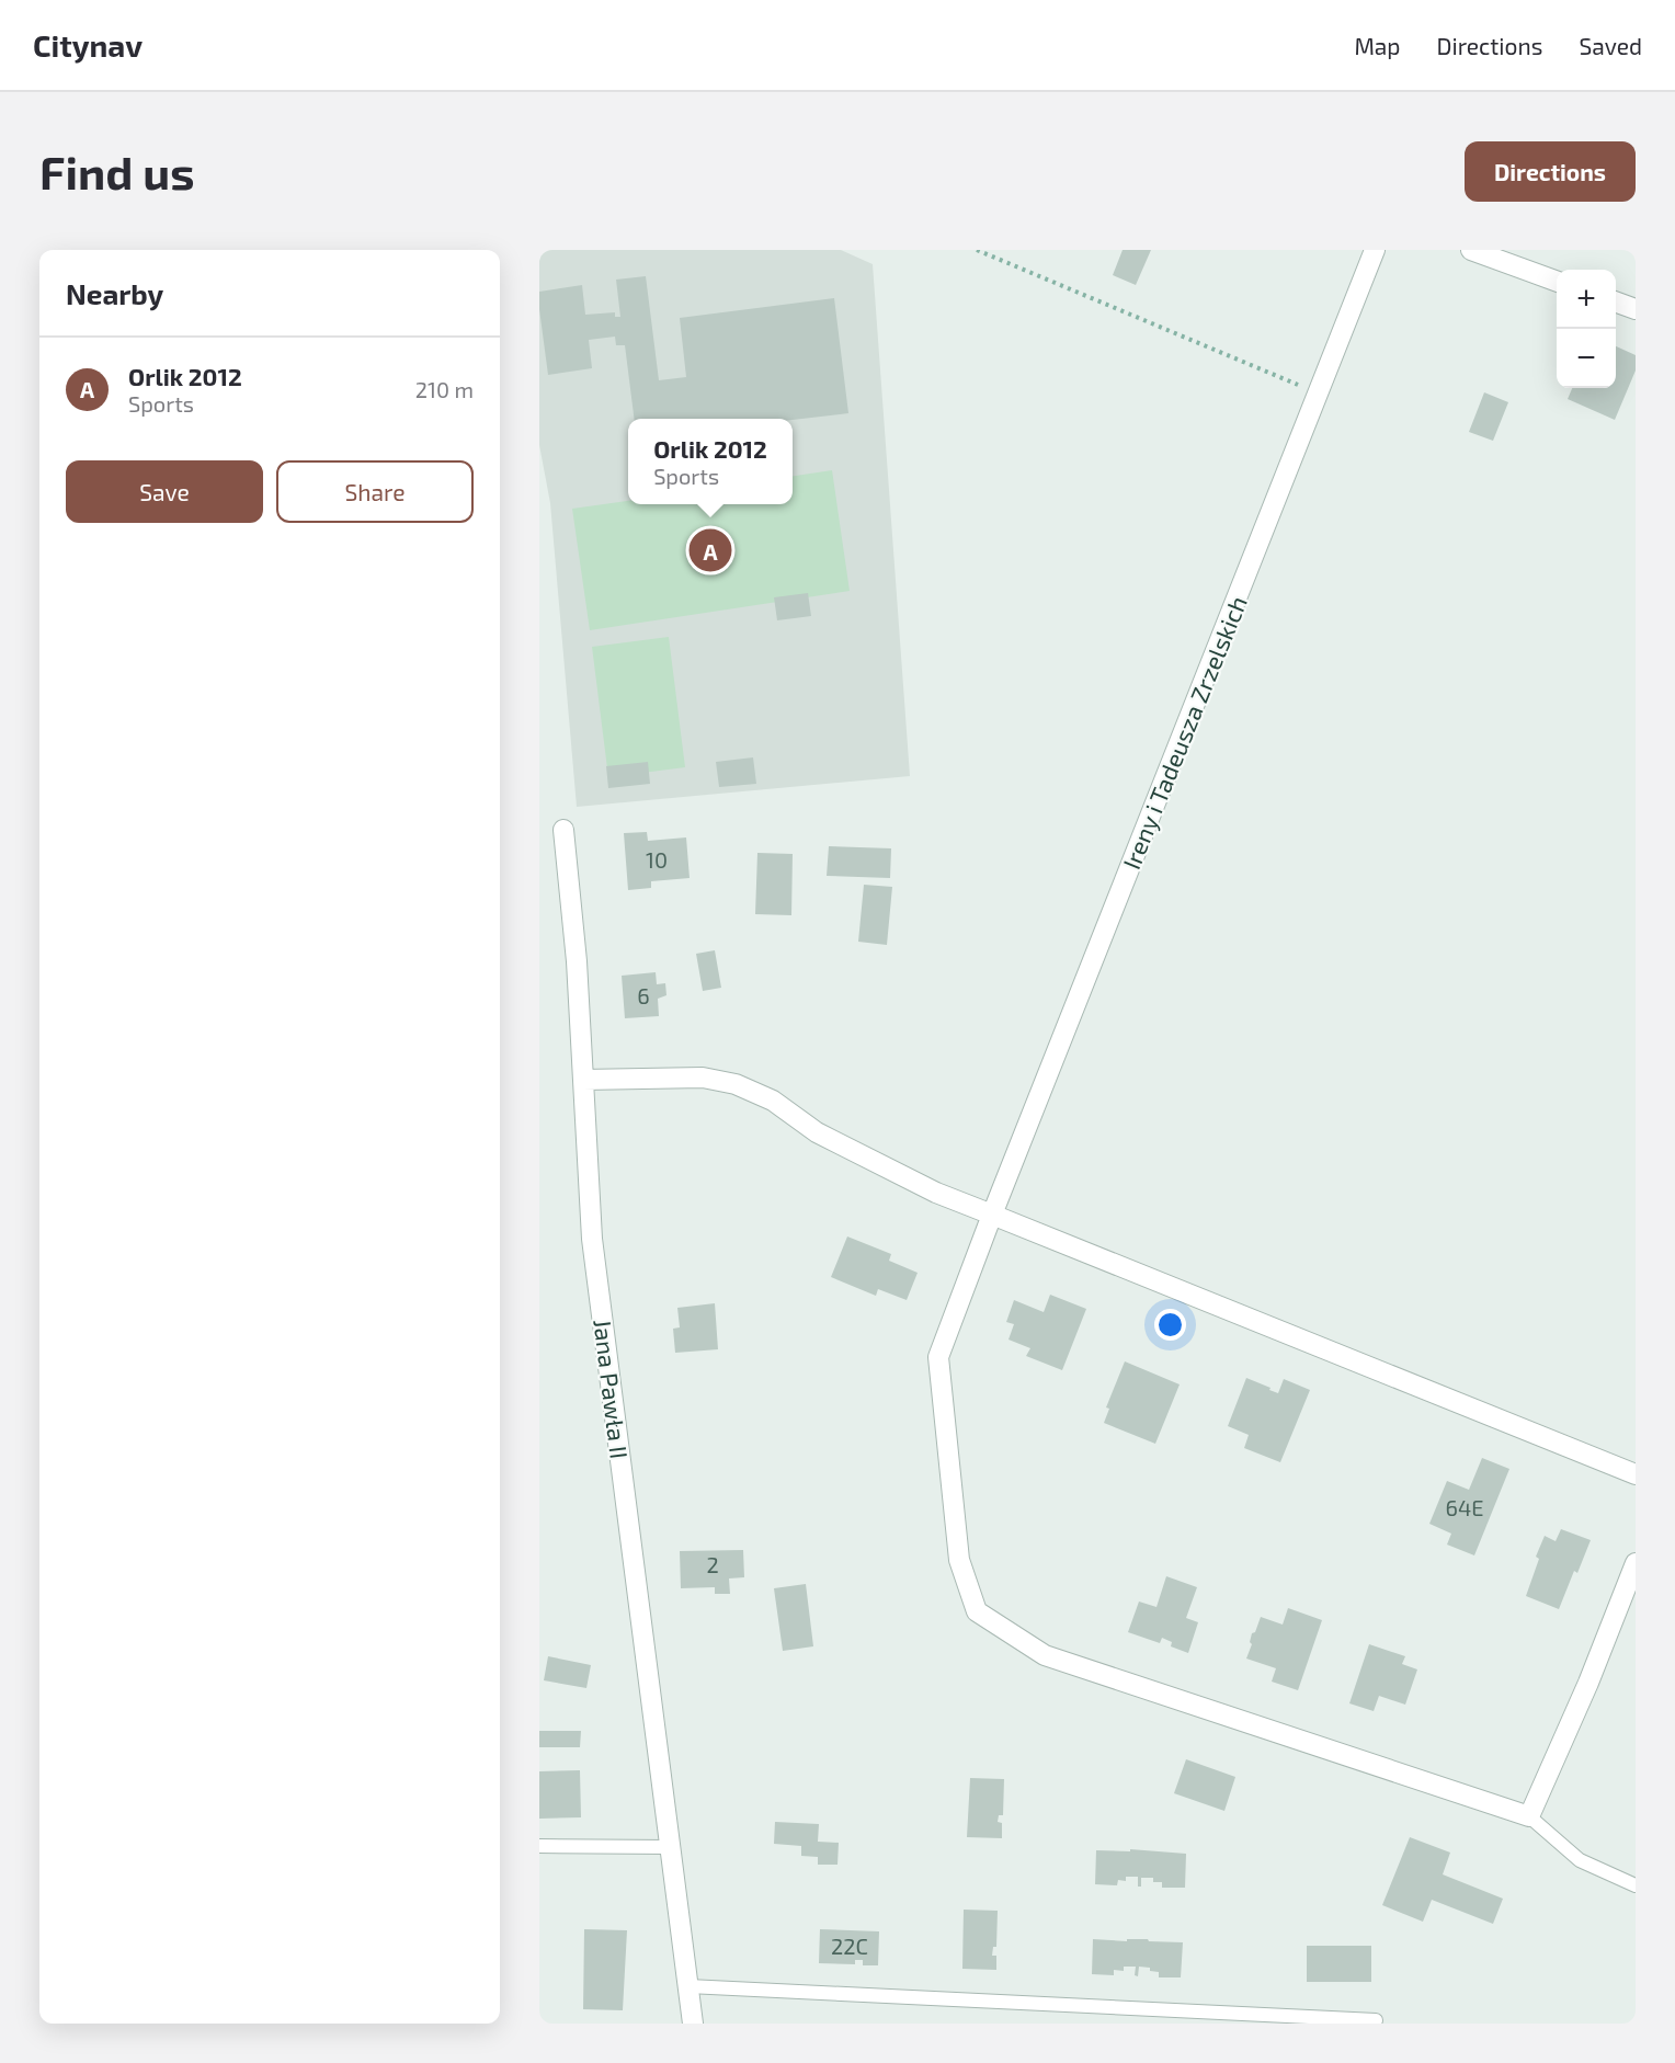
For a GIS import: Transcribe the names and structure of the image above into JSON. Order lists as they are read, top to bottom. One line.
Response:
{"streets":{"street":["Ireny i Tadeusza Zrzelskich","Jana Pawła II"]},"house_numbers":["10","6","64E","2","22C"],"page":{"header":"Citynav","nav":["Map","Directions","Saved"],"buttons":["Directions",["Save","Share"]],"title":"Find us","heading":"Nearby","map_buttons":["+","−"],"list":[{"mark":"A","name":"Orlik 2012","note":"Sports","value":"210 m"}],"popup":["Orlik 2012","Sports"],"pins":"A"}}
